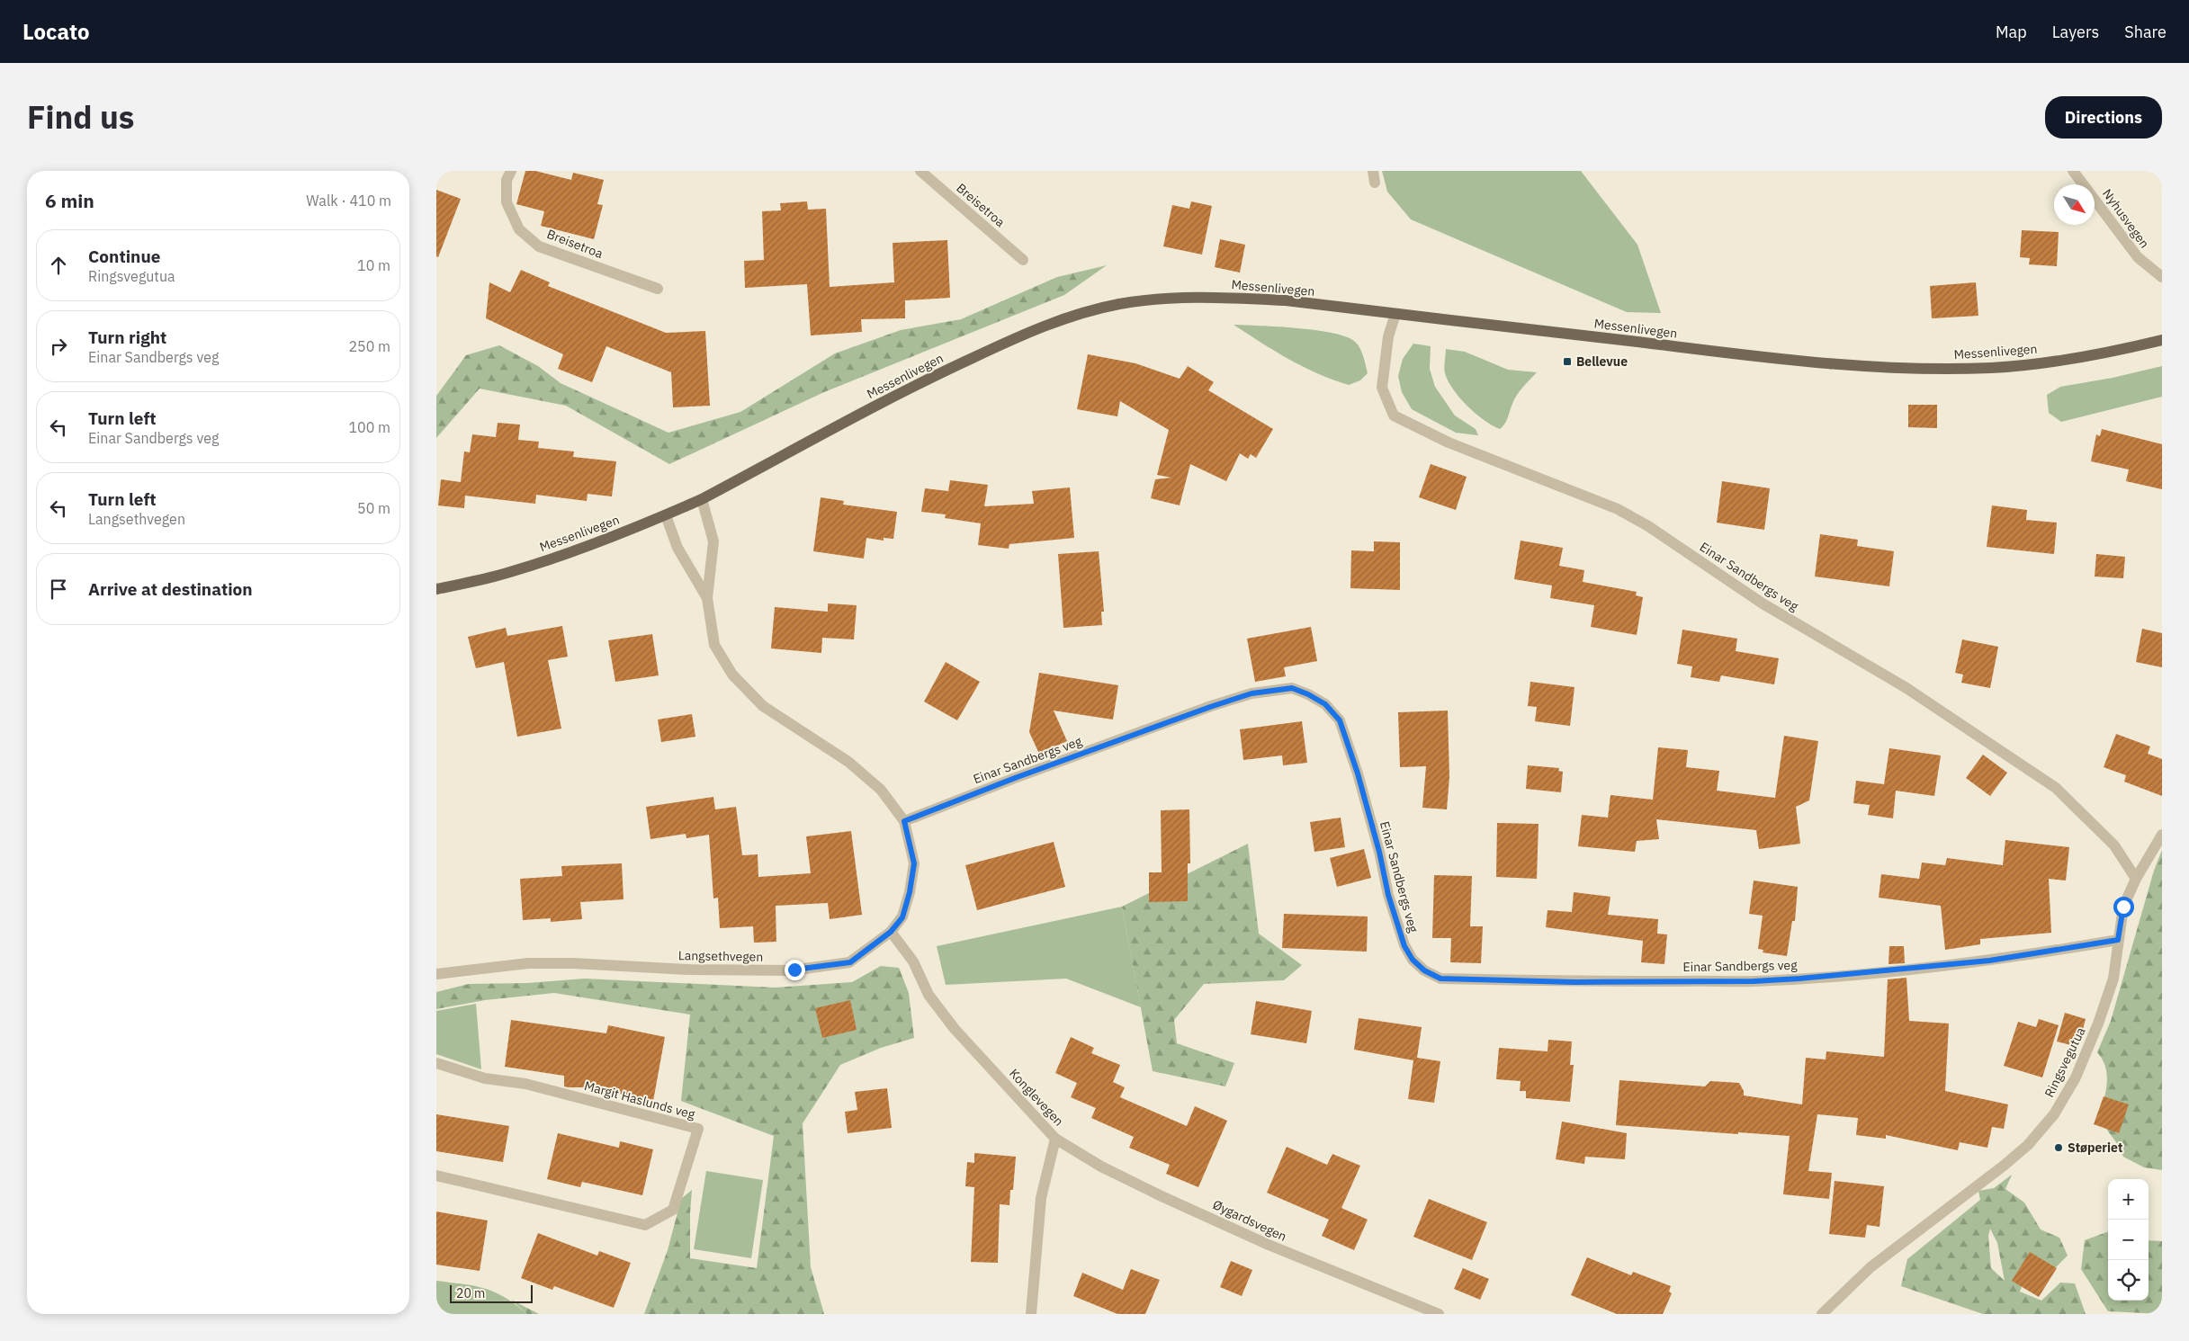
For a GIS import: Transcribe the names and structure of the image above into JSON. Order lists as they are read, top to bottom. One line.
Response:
{"streets":{"main road":["Messenlivegen"],"street":["Breisetroa","Nyhusvegen","Einar Sandbergs veg","Langsethvegen","Ringsvegutua","Konglevegen","Margit Haslunds veg","Øygardsvegen"]},"crossings":[["Messenlivegen","Einar Sandbergs veg"],["Messenlivegen","Langsethvegen"],["Einar Sandbergs veg","Langsethvegen"],["Einar Sandbergs veg","Ringsvegutua"],["Langsethvegen","Konglevegen"],["Konglevegen","Øygardsvegen"]],"places":{"transit":["Bellevue"],"other":["Støperiet"]},"scale_bar":"20 m","north":"bottom right","page":{"header":"Locato","nav":["Map","Layers","Share"],"title":"Find us","buttons":"Directions","heading":["6 min","Walk · 410 m"],"list":[["Continue","Ringsvegutua","10 m"],["Turn right","Einar Sandbergs veg","250 m"],["Turn left","Einar Sandbergs veg","100 m"],["Turn left","Langsethvegen","50 m"],"Arrive at destination"],"map_buttons":["+","−"],"scale":"20 m"}}
